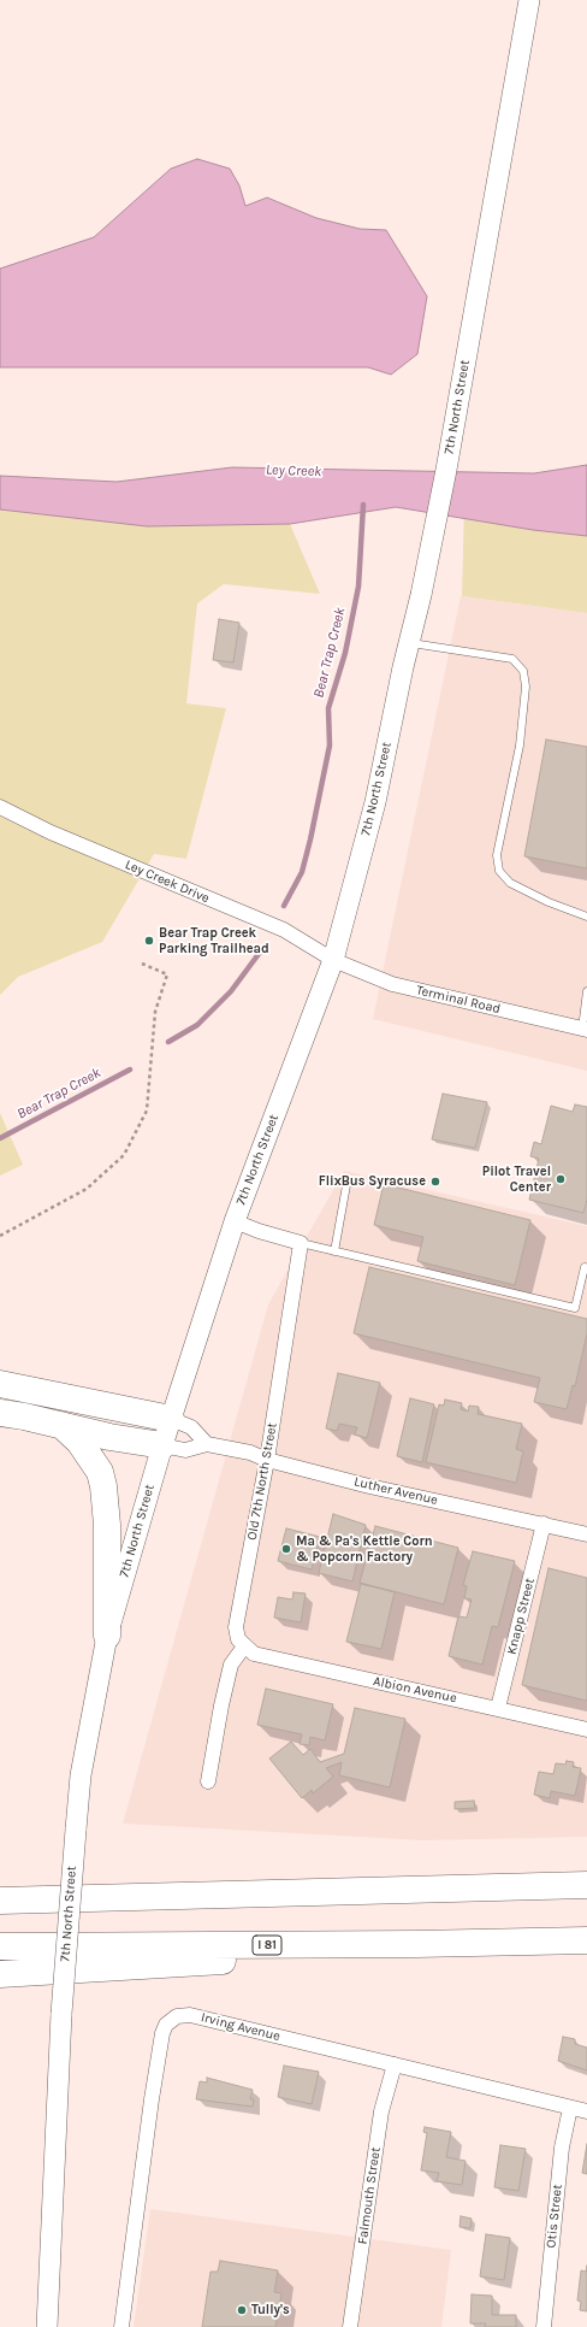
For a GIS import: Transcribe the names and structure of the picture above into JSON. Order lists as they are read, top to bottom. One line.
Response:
{"streets":{"highway":["I 81"],"street":["7th North Street","Ley Creek Drive","Terminal Road","Old 7th North Street","Luther Avenue","Knapp Street","Albion Avenue","Irving Avenue","Falmouth Street","Otis Street"]},"crossings":[["7th North Street","Ley Creek Drive"],["7th North Street","Terminal Road"],["7th North Street","Luther Avenue"],["Ley Creek Drive","Terminal Road"],["Old 7th North Street","Luther Avenue"],["Old 7th North Street","Albion Avenue"],["Luther Avenue","Knapp Street"],["Knapp Street","Albion Avenue"],["Irving Avenue","Falmouth Street"],["Irving Avenue","Otis Street"]],"water":["Ley Creek","Bear Trap Creek"],"places":["Bear Trap Creek Parking Trailhead","Pilot Travel Center","FlixBus Syracuse","Ma & Pa's Kettle Corn & Popcorn Factory","Tully's"]}
